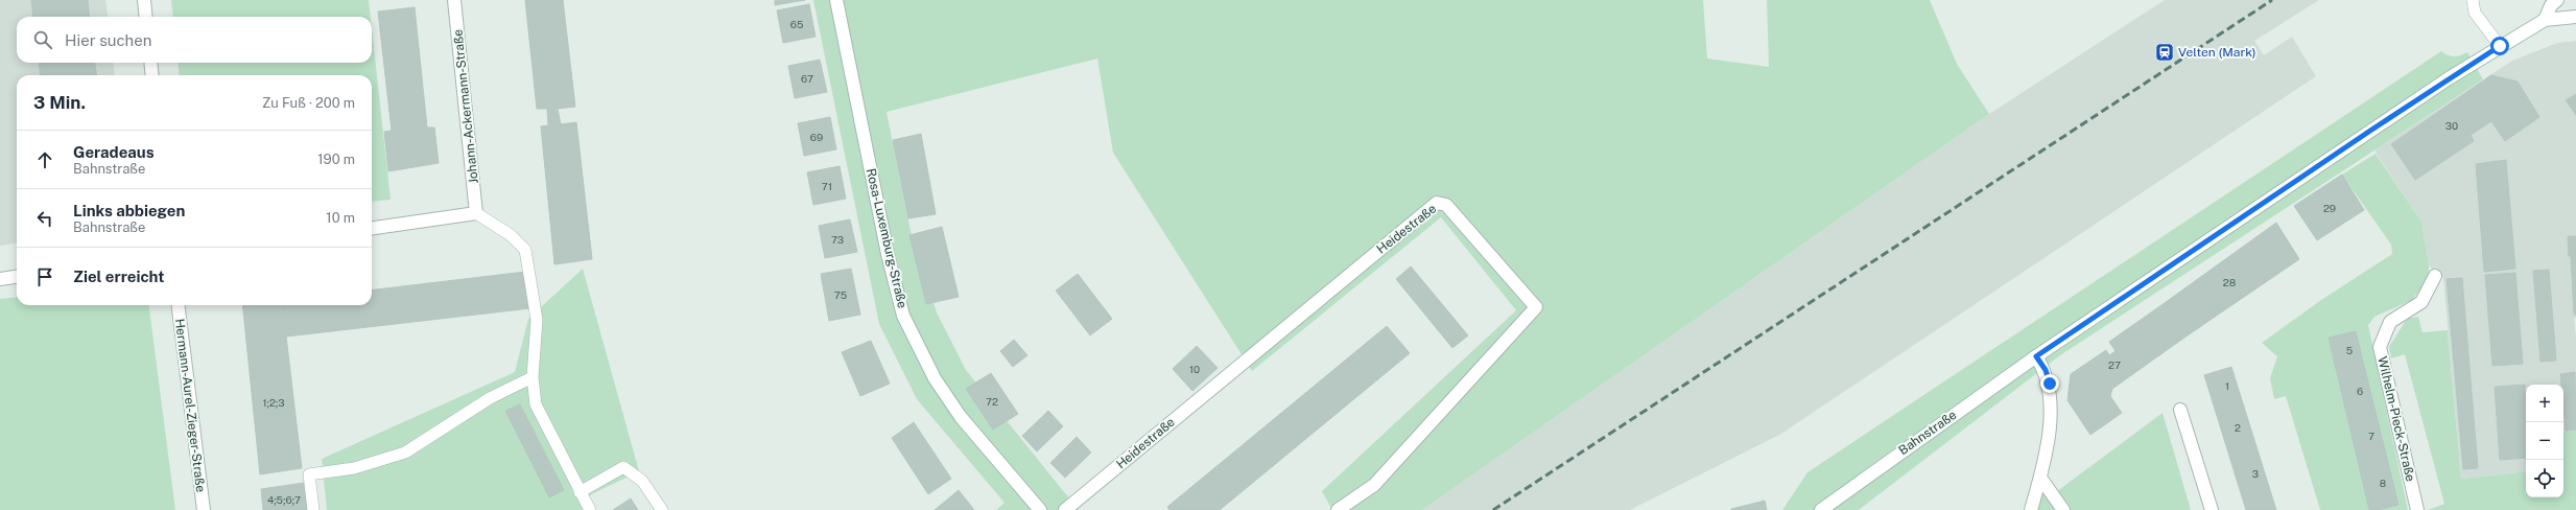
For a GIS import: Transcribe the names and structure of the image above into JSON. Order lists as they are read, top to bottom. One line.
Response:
{"streets":{"street":["Johann-Ackermann-Straße","Heidestraße","Rosa-Luxemburg-Straße","Hermann-Aurel-Zieger-Straße","Wilhelm-Pieck-Straße","Bahnstraße"]},"places":{"station":["Velten (Mark)"]},"house_numbers":["65","67","30","69","71","29","73","28","75","5","27","10","1","6","72","1;2;3","2","7","3","8","4;5;6;7"],"page":{"search":"Hier suchen","heading":["3 Min.","Zu Fuß · 200 m"],"list":[["Geradeaus","Bahnstraße","190 m"],["Links abbiegen","Bahnstraße","10 m"],"Ziel erreicht"],"map_buttons":["+","−"]}}
